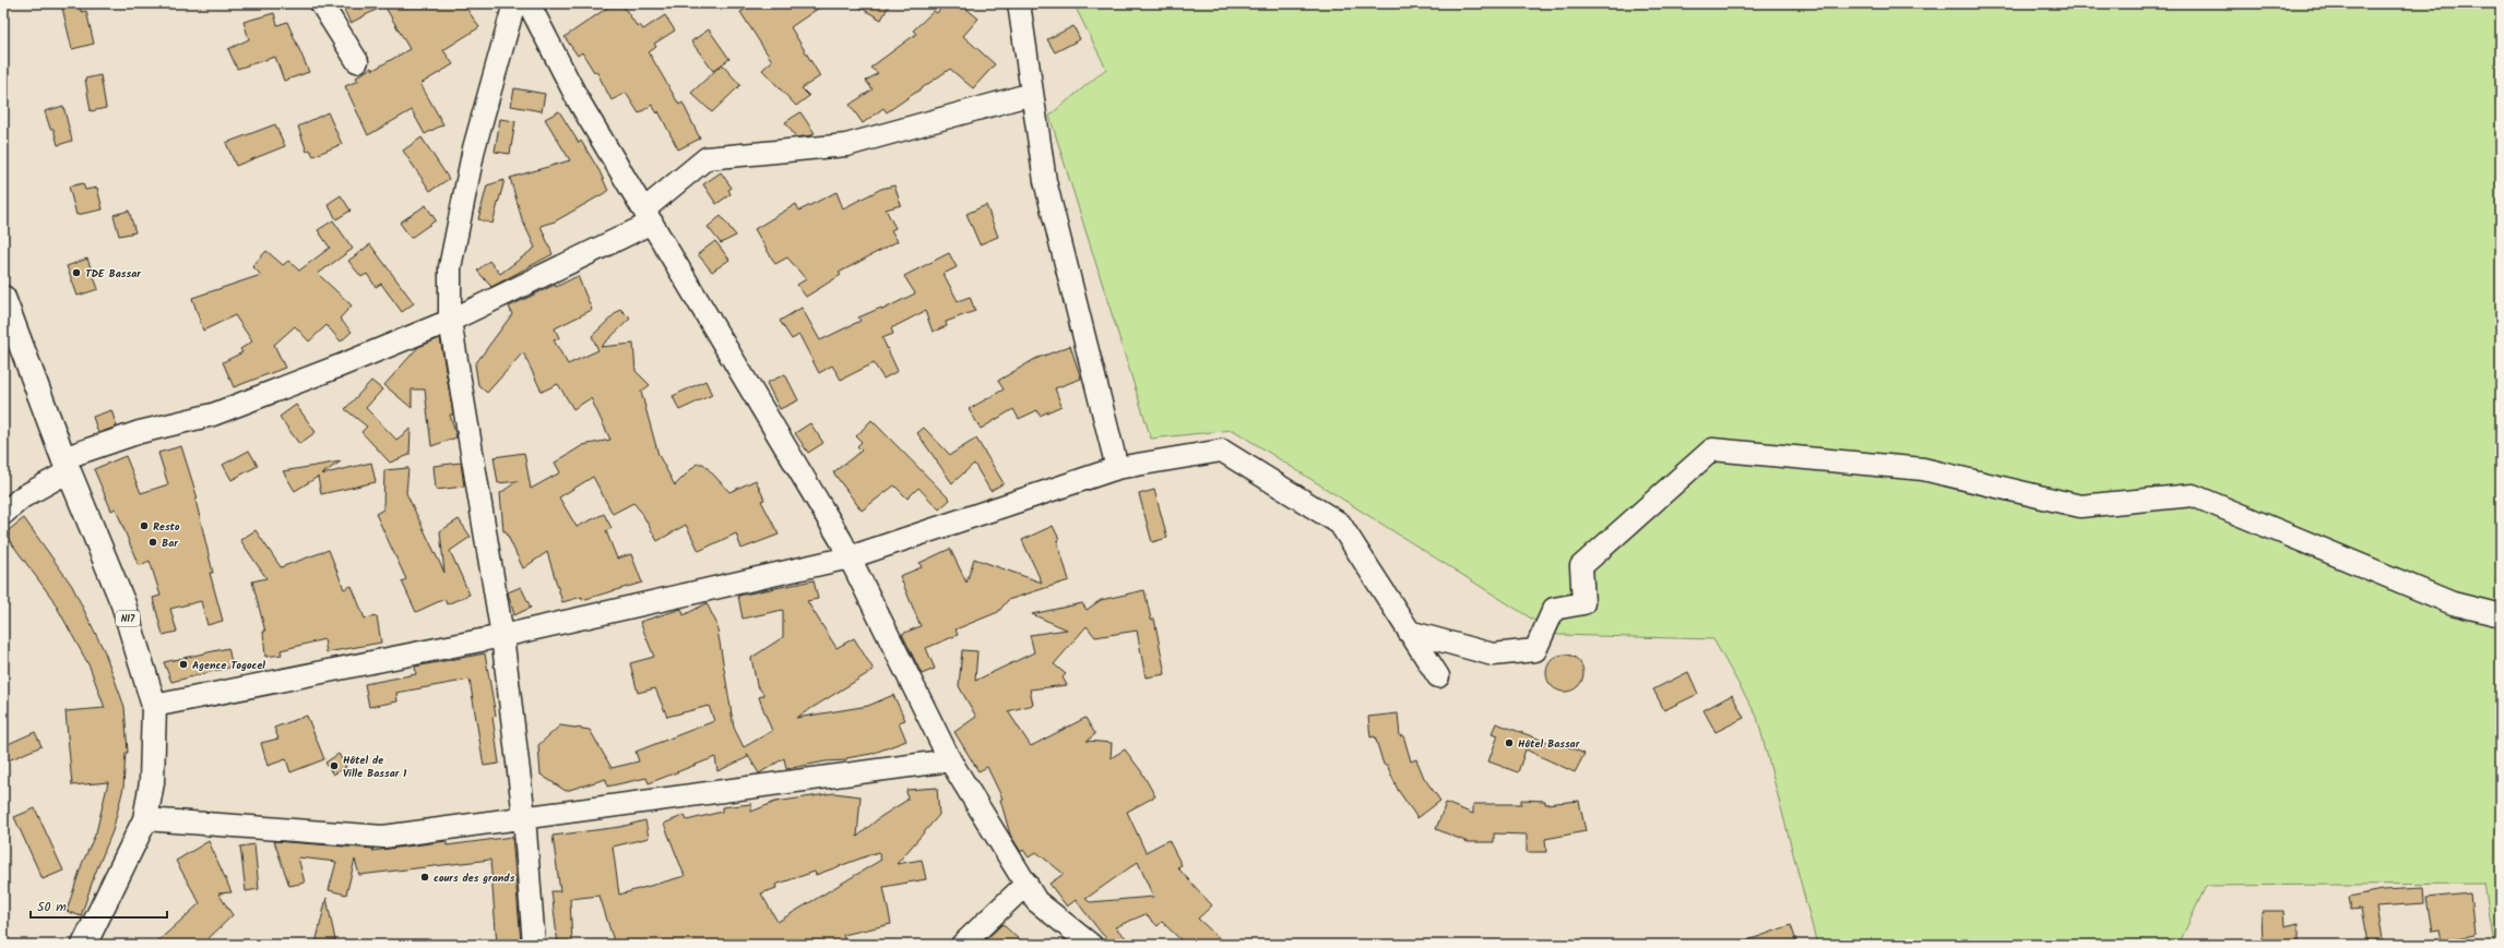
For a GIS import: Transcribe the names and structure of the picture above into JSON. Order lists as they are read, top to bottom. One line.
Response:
{"streets":{"main road":["N17"]},"places":["TDE Bassar","Resto","Bar","Agence Togocel","Hôtel Bassar","Hôtel de Ville Bassar 1","cours des grands"],"scale_bar":"50 m"}
